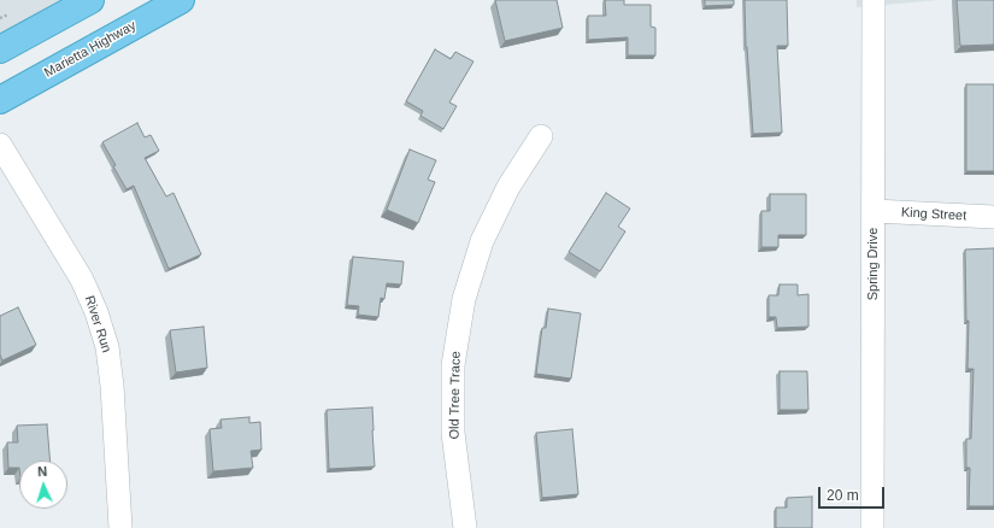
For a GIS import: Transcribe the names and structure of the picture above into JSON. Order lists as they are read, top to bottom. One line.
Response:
{"streets":{"highway":["Marietta Highway"],"street":["King Street","Spring Drive","River Run","Old Tree Trace"]},"crossings":[["King Street","Spring Drive"]],"scale_bar":"20 m","north":"top"}
